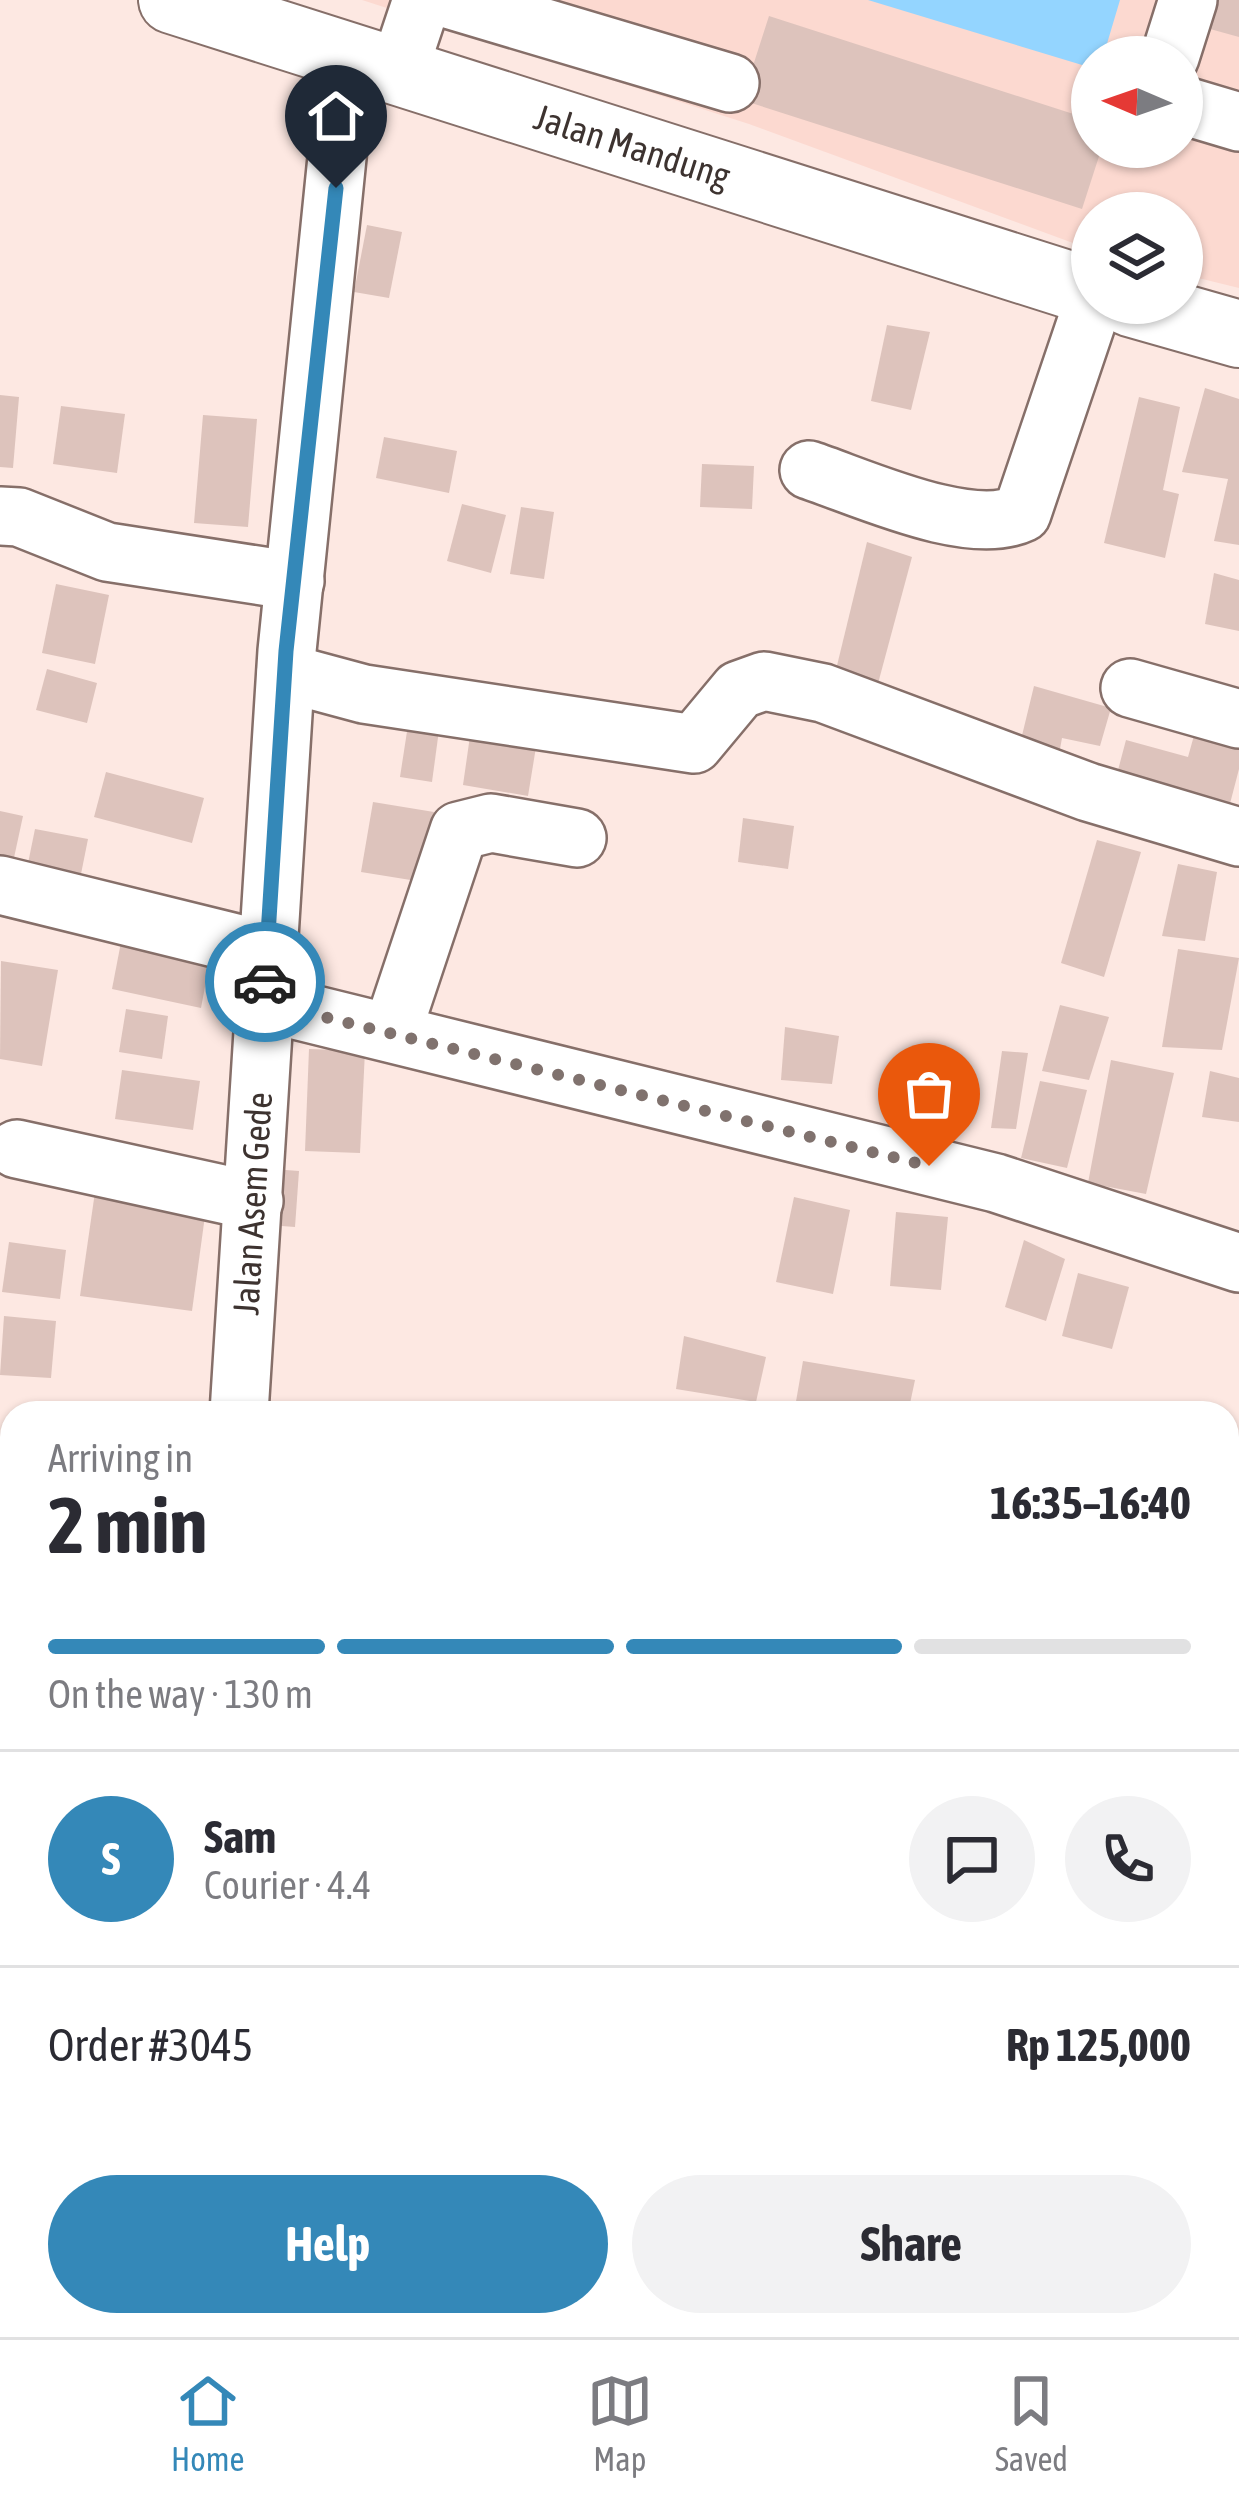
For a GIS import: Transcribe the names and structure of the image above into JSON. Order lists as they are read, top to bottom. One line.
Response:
{"streets":{"main road":["Jalan Mandung"],"street":["Jalan Asem Gede"]},"crossings":[["Jalan Mandung","Jalan Asem Gede"]],"north":"left","page":{"heading":["2 min","Arriving in","16:35–16:40"],"panel":["Sam","Courier · 4.4","Order #3045","Rp 125,000"],"bar":"On the way · 130 m","round":"S","buttons":["Help","Share"],"tabs":["Home","Map","Saved"]}}
